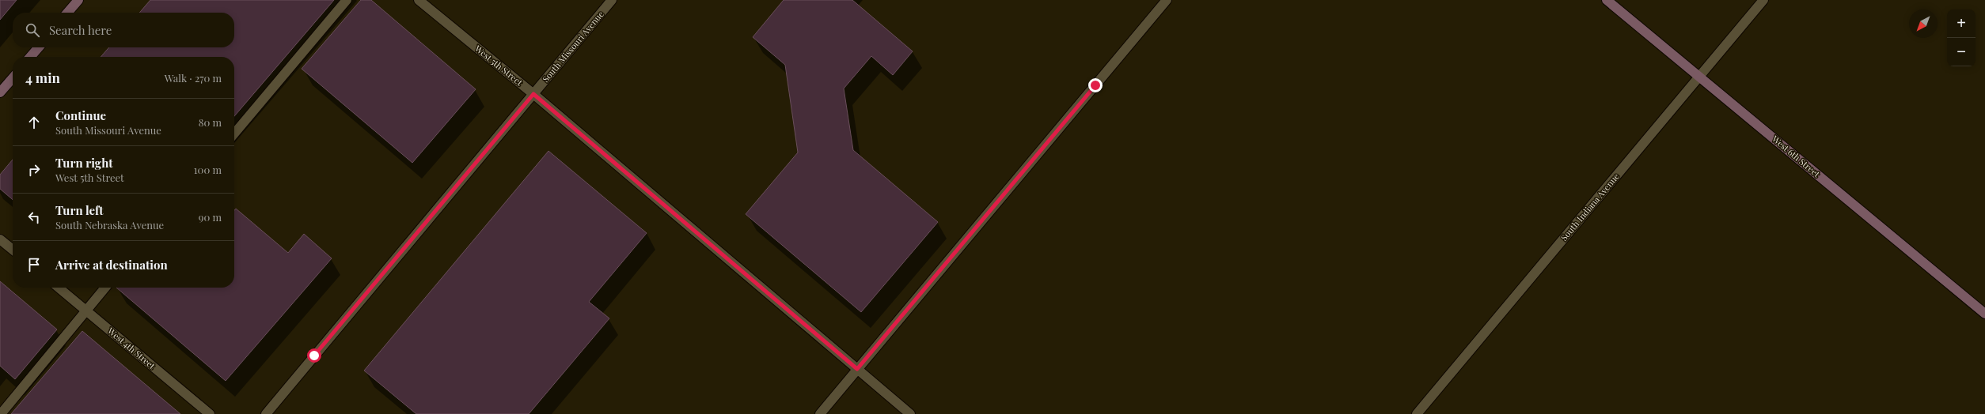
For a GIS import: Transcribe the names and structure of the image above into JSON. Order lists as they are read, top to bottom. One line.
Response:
{"streets":{"street":["South Missouri Avenue","West 5th Street","West 6th Street","South Indiana Avenue","West 4th Street"]},"crossings":[["South Missouri Avenue","West 5th Street"],["West 6th Street","South Indiana Avenue"]],"north":"bottom left","page":{"map_buttons":["+","−"],"search":"Search here","heading":["4 min","Walk · 270 m"],"list":[["Continue","South Missouri Avenue","80 m"],["Turn right","West 5th Street","100 m"],["Turn left","South Nebraska Avenue","90 m"],"Arrive at destination"]}}
